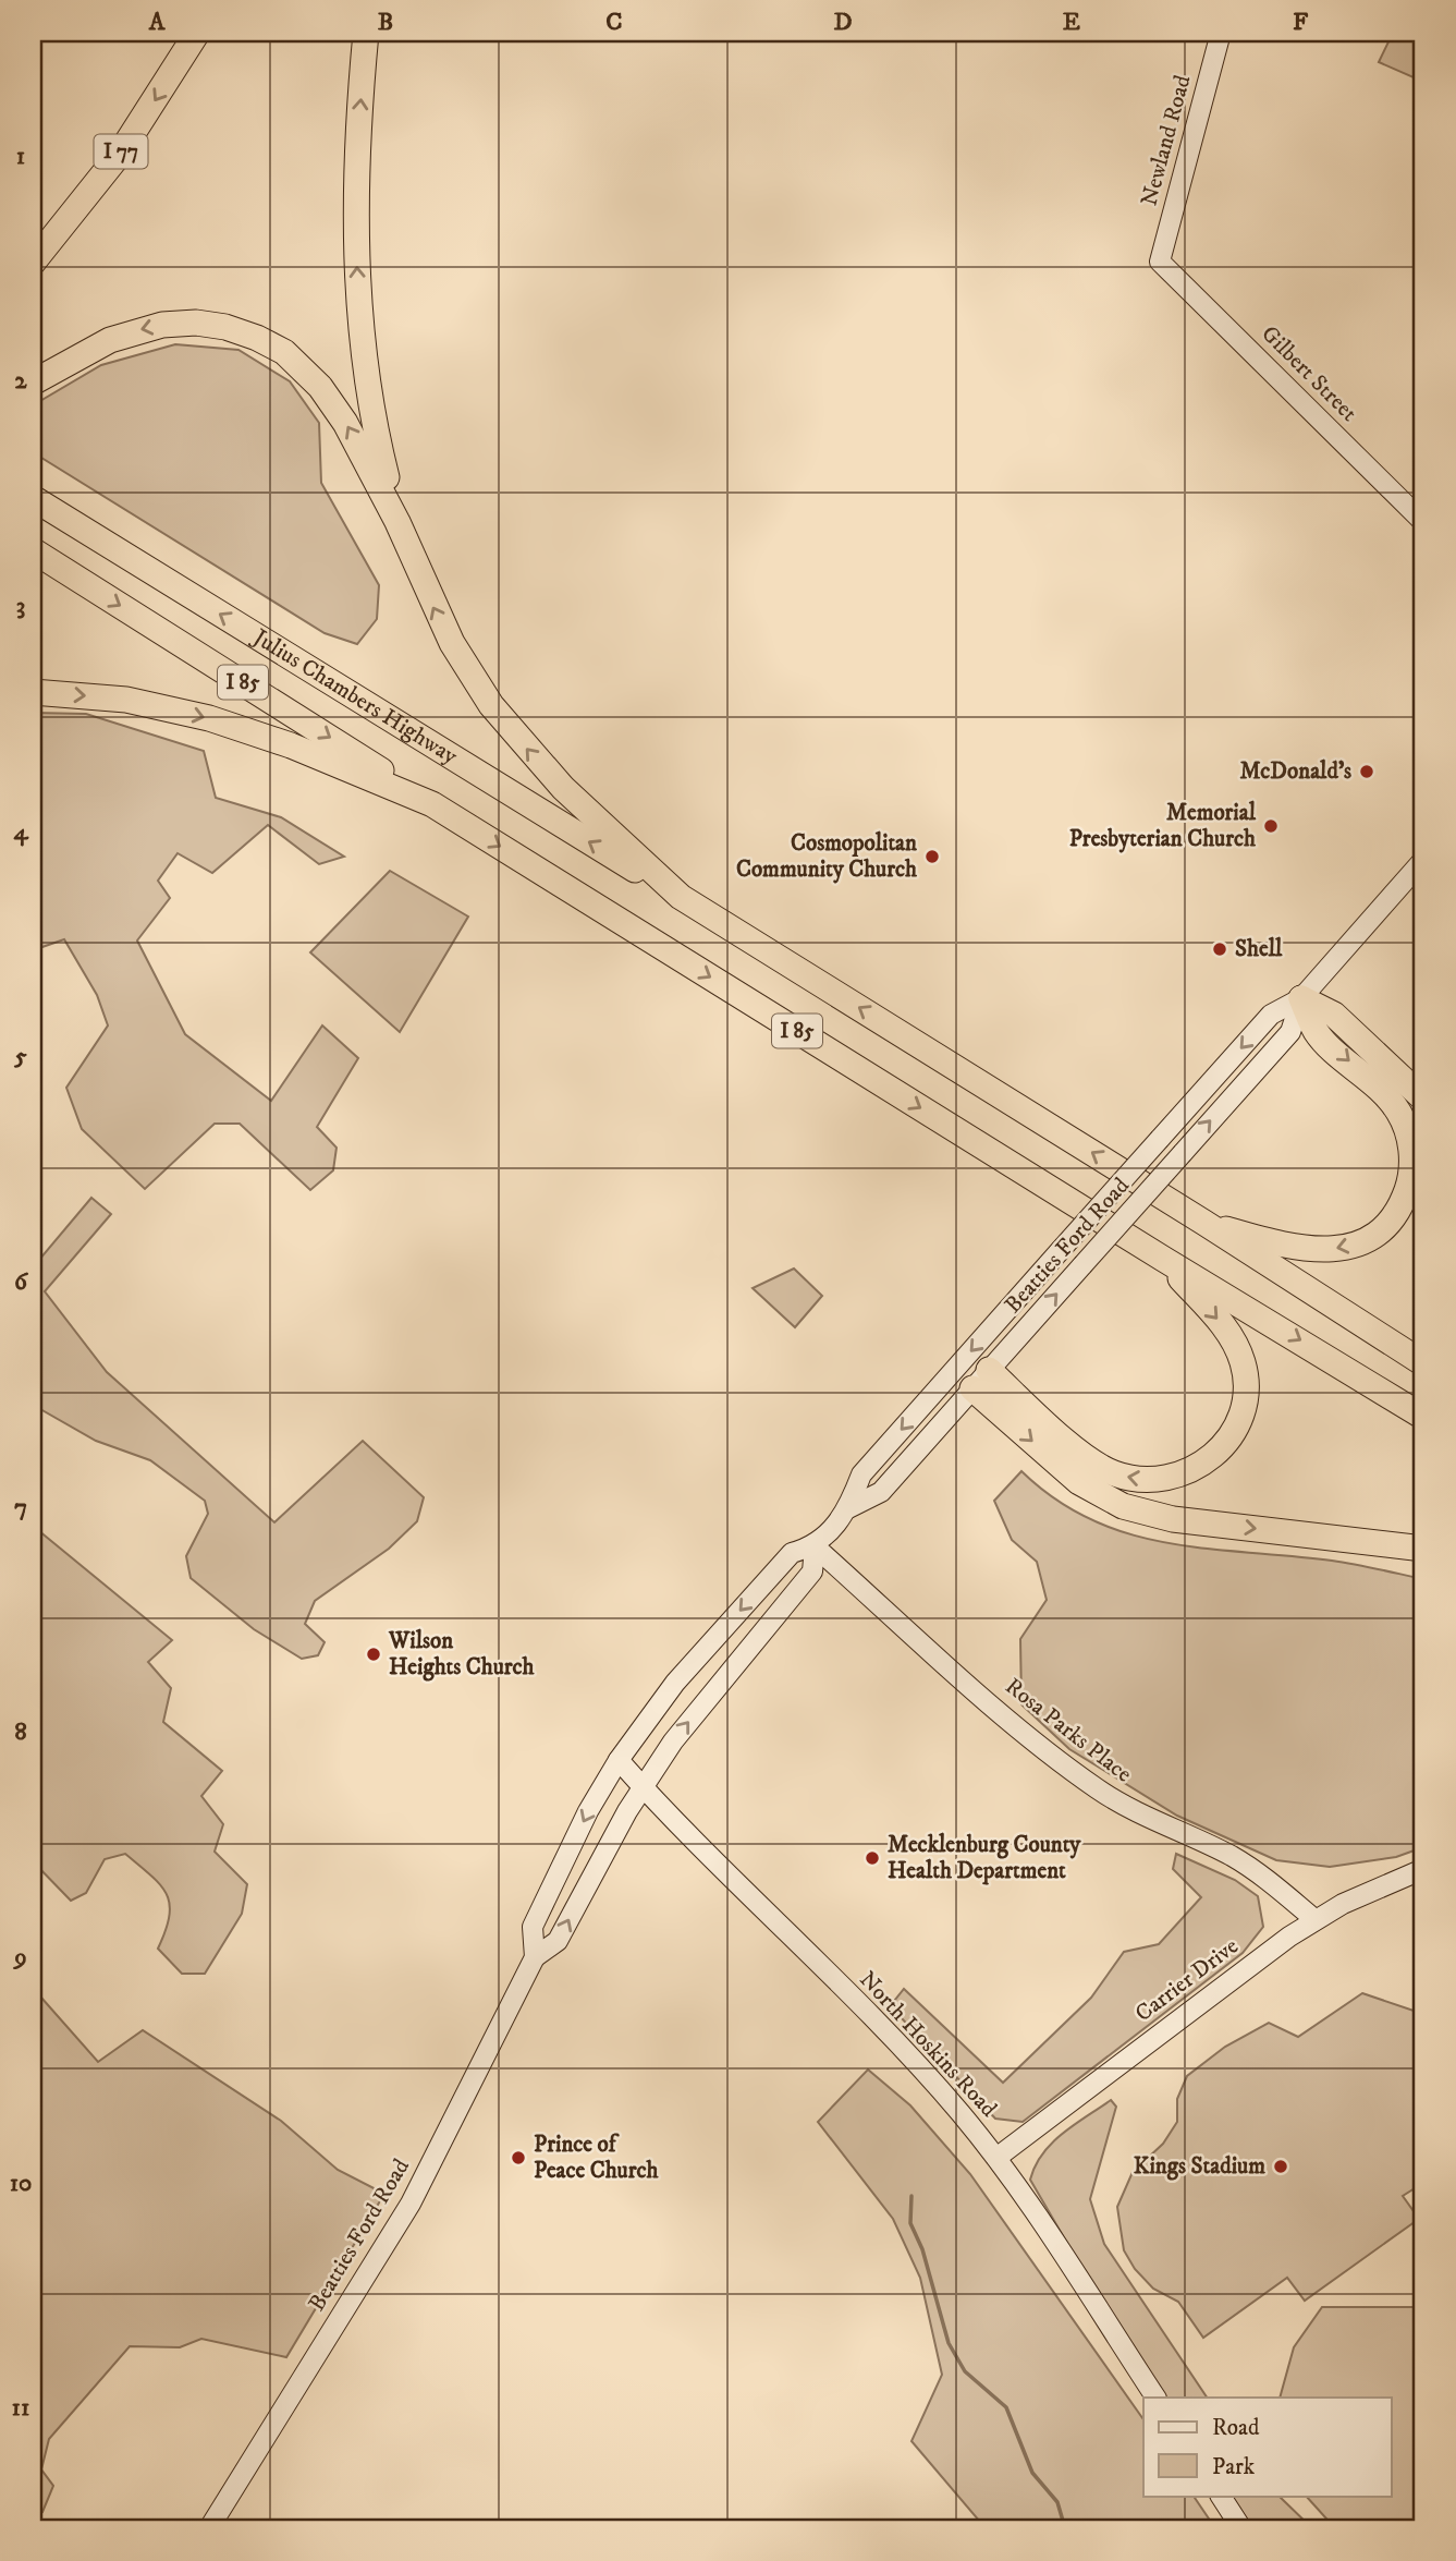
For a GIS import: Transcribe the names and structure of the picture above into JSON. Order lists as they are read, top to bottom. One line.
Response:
{"streets":{"highway":["I 77","I 85","Julius Chambers Highway"],"main road":["Newland Road","Gilbert Street","Beatties Ford Road","Rosa Parks Place","Carrier Drive","North Hoskins Road"]},"crossings":[["Newland Road","Gilbert Street"],["I 85","Julius Chambers Highway"],["Beatties Ford Road","Rosa Parks Place"],["Beatties Ford Road","North Hoskins Road"],["Rosa Parks Place","Carrier Drive"],["Carrier Drive","North Hoskins Road"]],"places":["McDonald's","Memorial Presbyterian Church","Cosmopolitan Community Church","Shell","Wilson Heights Church","Mecklenburg County Health Department","Prince of Peace Church","Kings Stadium"],"legend":["Road","Park"],"grid":{"columns":["A","B","C","D","E","F"],"rows":["1","2","3","4","5","6","7","8","9","10","11"]}}
